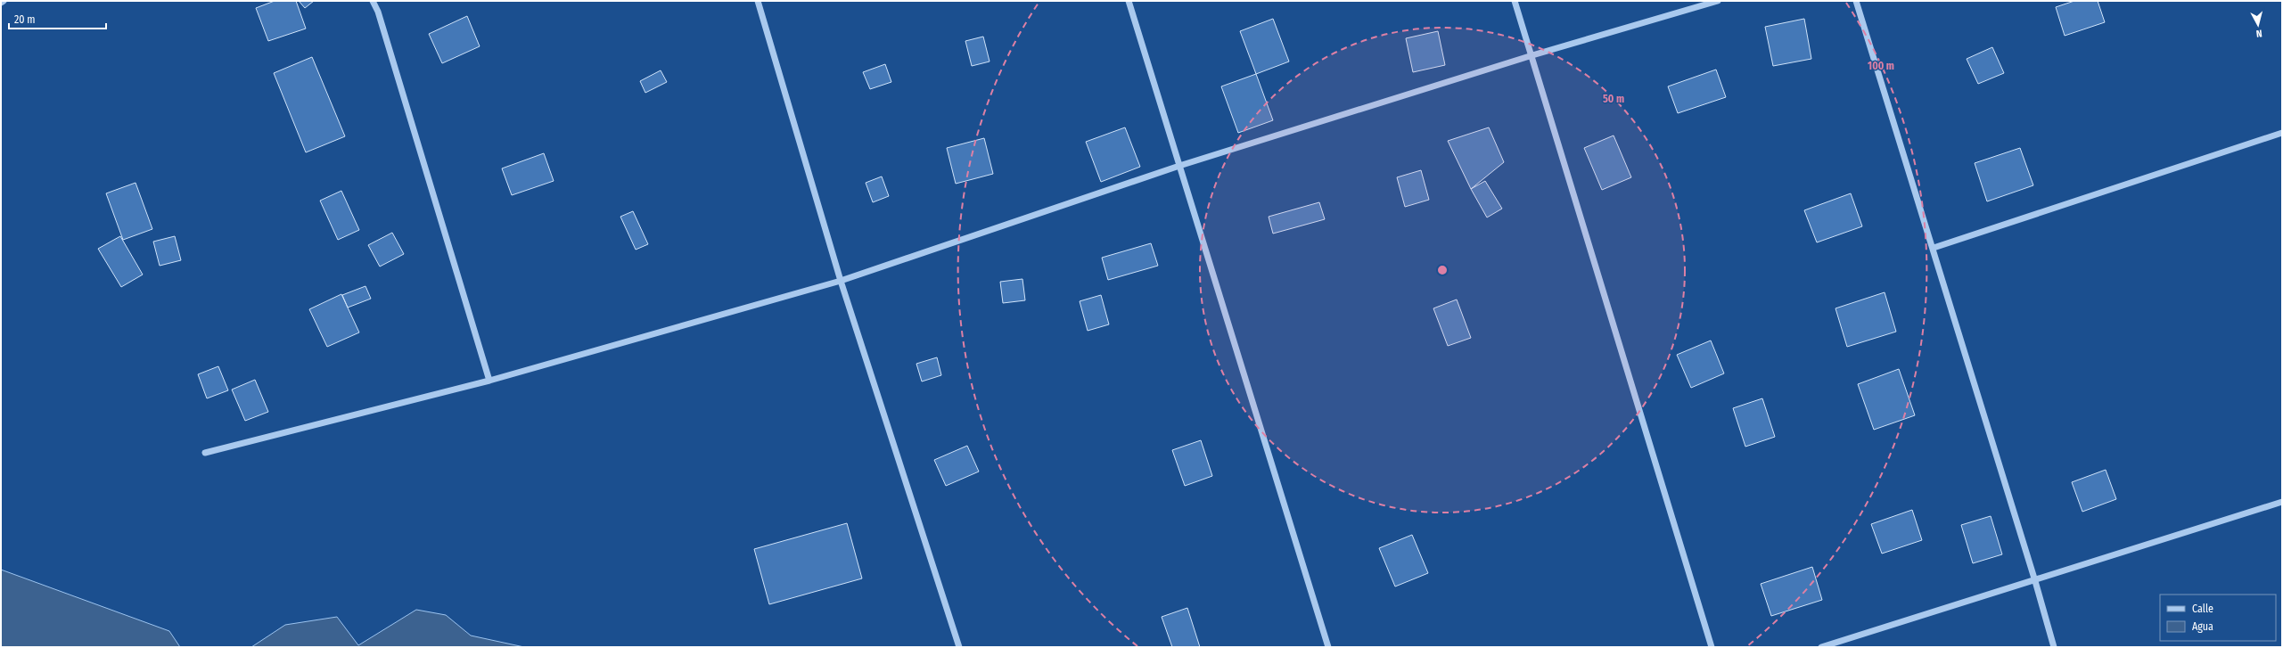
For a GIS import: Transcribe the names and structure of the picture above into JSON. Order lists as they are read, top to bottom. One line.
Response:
{"legend":["Calle","Agua"],"scale_bar":"20 m","north":"bottom","rings":["100 m","50 m"]}
